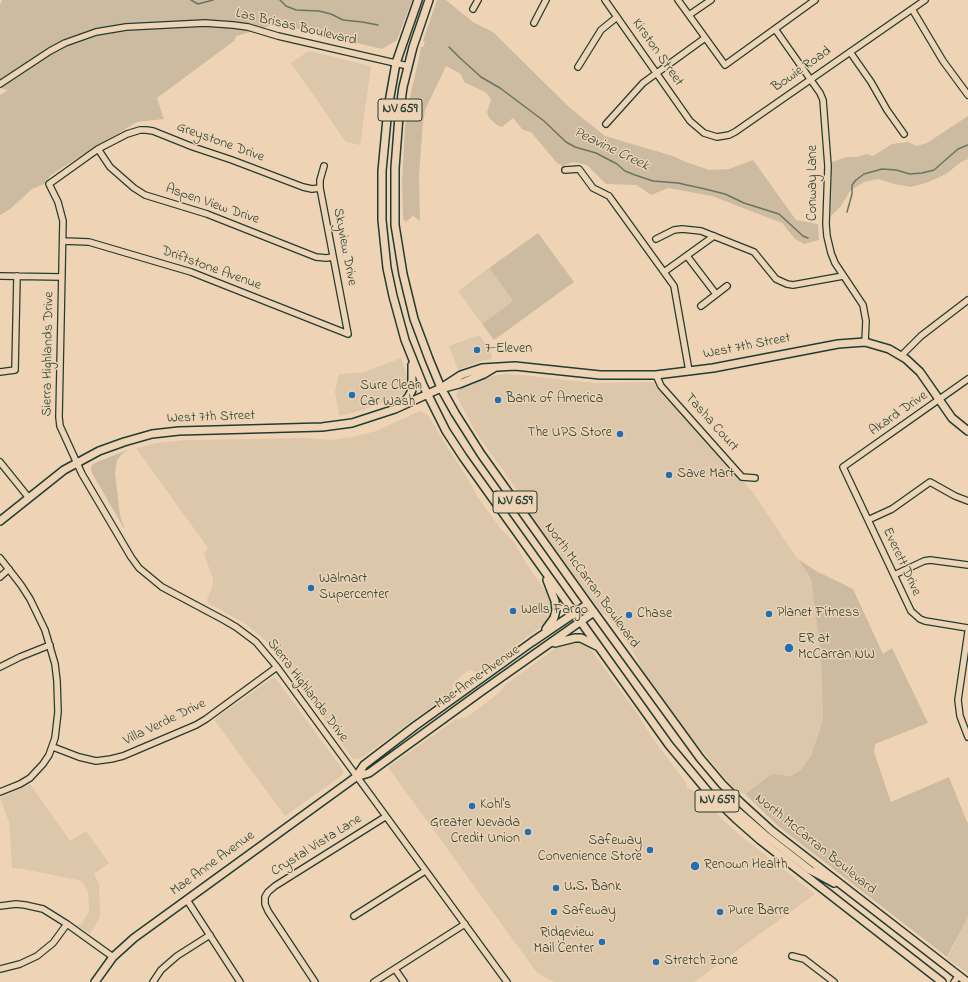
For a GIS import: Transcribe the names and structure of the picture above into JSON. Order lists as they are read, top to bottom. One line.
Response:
{"streets":{"main road":["NV 659","West 7th Street","North McCarran Boulevard","Mae Anne Avenue"],"street":["Las Brisas Boulevard","Kirston Street","Bowie Road","Greystone Drive","Conway Lane","Aspen View Drive","Skyview Drive","Driftstone Avenue","Sierra Highlands Drive","Akard Drive","Tasha Court","Everett Drive","Villa Verde Drive","Crystal Vista Lane"]},"crossings":[["Las Brisas Boulevard","North McCarran Boulevard"],["Kirston Street","Bowie Road"],["Bowie Road","Conway Lane"],["Greystone Drive","Aspen View Drive"],["Greystone Drive","Skyview Drive"],["Greystone Drive","Sierra Highlands Drive"],["Conway Lane","West 7th Street"],["Aspen View Drive","Skyview Drive"],["Skyview Drive","Driftstone Avenue"],["Driftstone Avenue","Sierra Highlands Drive"],["West 7th Street","Sierra Highlands Drive"],["West 7th Street","Akard Drive"],["West 7th Street","Tasha Court"],["West 7th Street","North McCarran Boulevard"],["Sierra Highlands Drive","Mae Anne Avenue"],["Sierra Highlands Drive","Villa Verde Drive"],["Sierra Highlands Drive","Crystal Vista Lane"],["Akard Drive","Everett Drive"],["North McCarran Boulevard","Mae Anne Avenue"]],"water":["Peavine Creek"],"places":["7-Eleven","Sure Clean Car Wash","Bank of America","The UPS Store","Save Mart","Walmart Supercenter","Wells Fargo","Planet Fitness","Chase","ER at McCarran NW","Kohl's","Greater Nevada Credit Union","Safeway Convenience Store","Renown Health","U.S. Bank","Safeway","Pure Barre","Ridgeview Mail Center","Stretch Zone"]}
